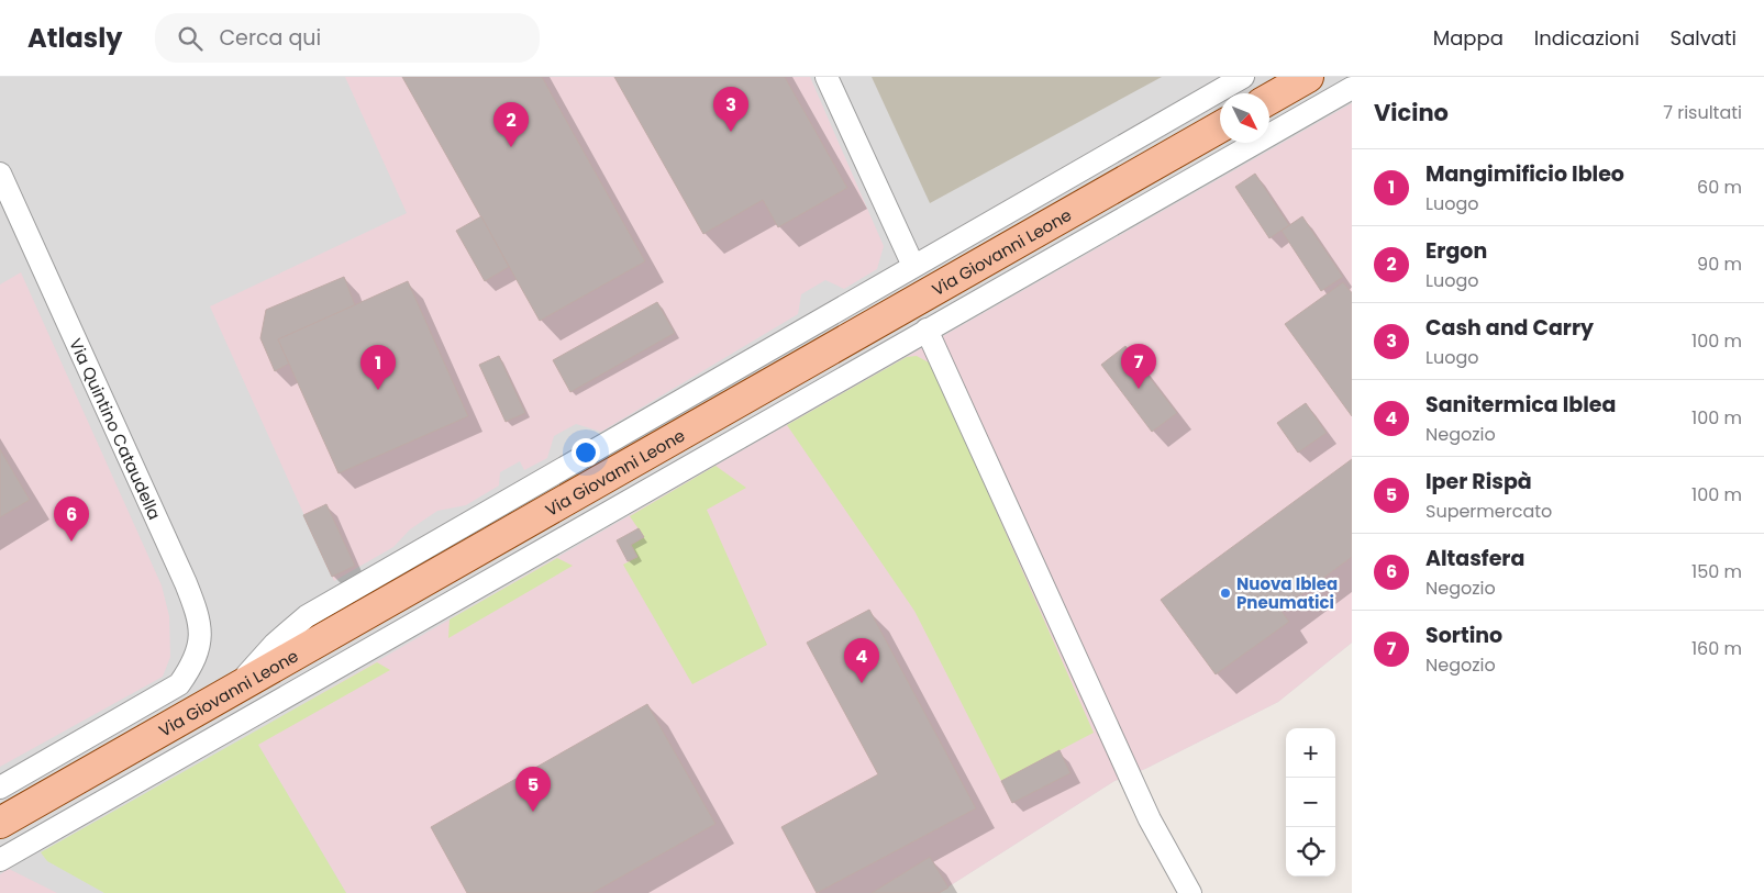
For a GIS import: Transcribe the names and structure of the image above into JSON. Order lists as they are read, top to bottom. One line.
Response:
{"streets":{"main road":["Via Giovanni Leone"],"street":["Via Quintino Cataudella"]},"places":["Nuova Iblea Pneumatici"],"north":"bottom right","page":{"header":"Atlasly","search":"Cerca qui","nav":["Mappa","Indicazioni","Salvati"],"heading":["Vicino","7 risultati"],"pins":["3","2","7","1","6","4","5"],"list":[{"mark":"1","name":"Mangimificio Ibleo","note":"Luogo","value":"60 m"},{"mark":"2","name":"Ergon","note":"Luogo","value":"90 m"},{"mark":"3","name":"Cash and Carry","note":"Luogo","value":"100 m"},{"mark":"4","name":"Sanitermica Iblea","note":"Negozio","value":"100 m"},{"mark":"5","name":"Iper Rispà","note":"Supermercato","value":"100 m"},{"mark":"6","name":"Altasfera","note":"Negozio","value":"150 m"},{"mark":"7","name":"Sortino","note":"Negozio","value":"160 m"}],"map_buttons":["+","−"]}}
